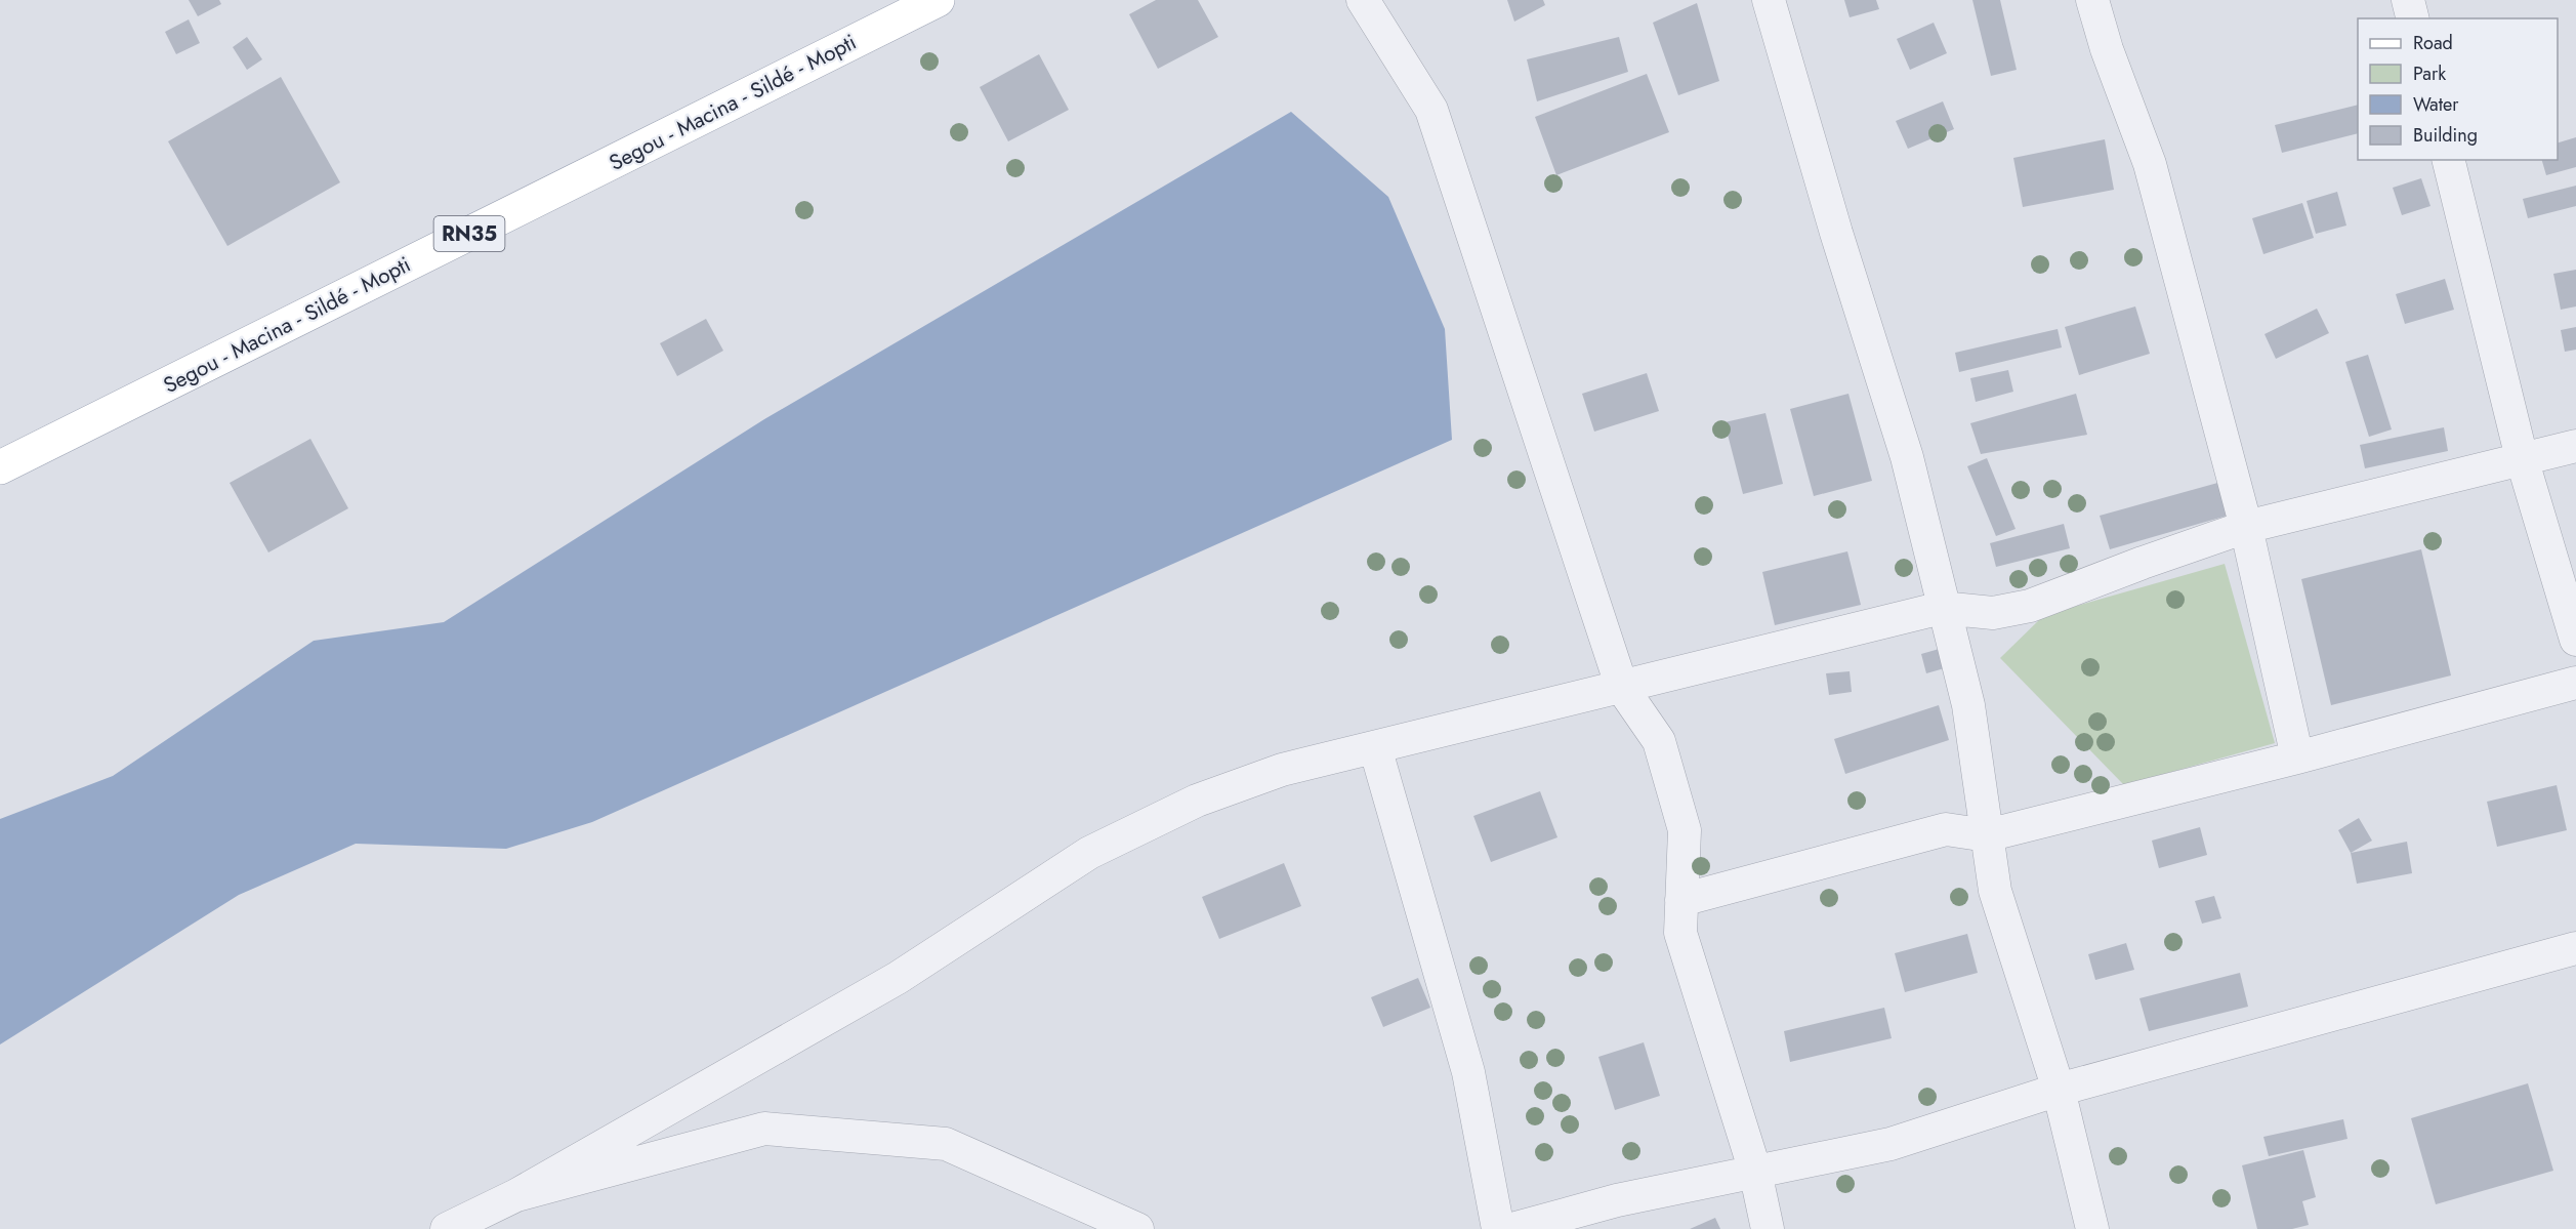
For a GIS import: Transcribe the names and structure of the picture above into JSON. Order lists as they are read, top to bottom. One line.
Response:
{"streets":{"main road":["Segou - Macina - Sildé - Mopti","RN35"]},"legend":["Road","Park","Water","Building"]}
